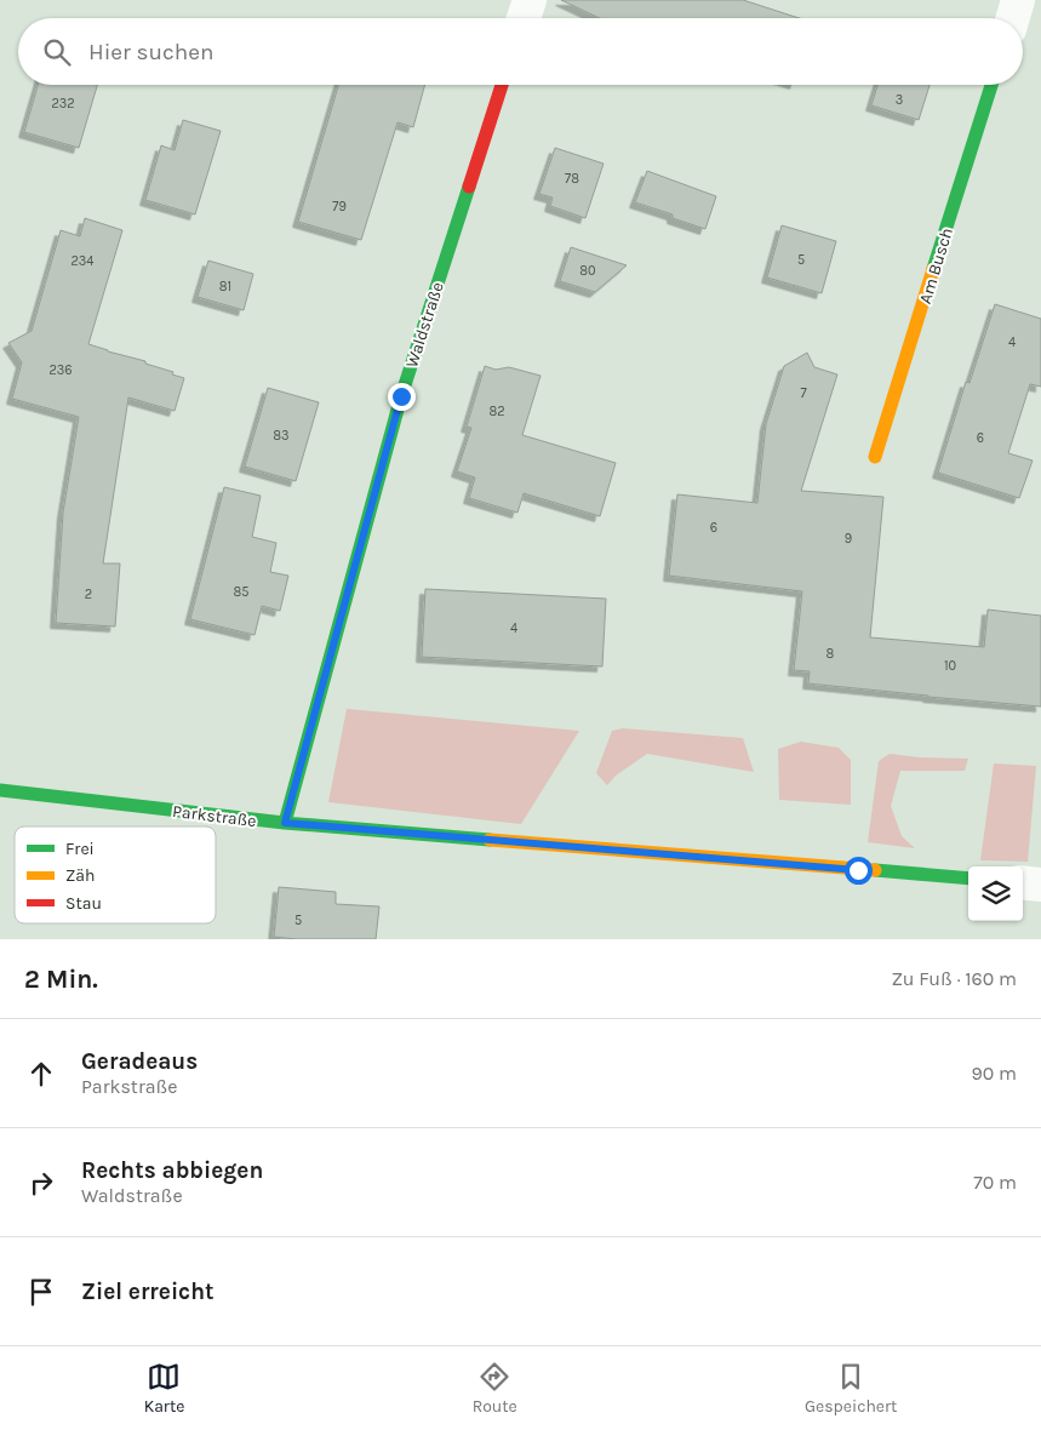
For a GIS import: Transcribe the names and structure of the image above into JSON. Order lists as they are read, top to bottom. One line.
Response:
{"streets":{"street":["Am Busch","Waldstraße","Parkstraße"]},"crossings":[["Waldstraße","Parkstraße"]],"house_numbers":["3","232","78","79","5","234","80","81","4","236","7","82","83","6","6","9","85","2","4","8","10","5"],"legend":["Frei","Zäh","Stau"],"page":{"search":"Hier suchen","heading":["2 Min.","Zu Fuß · 160 m"],"list":[["Geradeaus","Parkstraße","90 m"],["Rechts abbiegen","Waldstraße","70 m"],"Ziel erreicht"],"nav":["Karte","Route","Gespeichert"]}}
